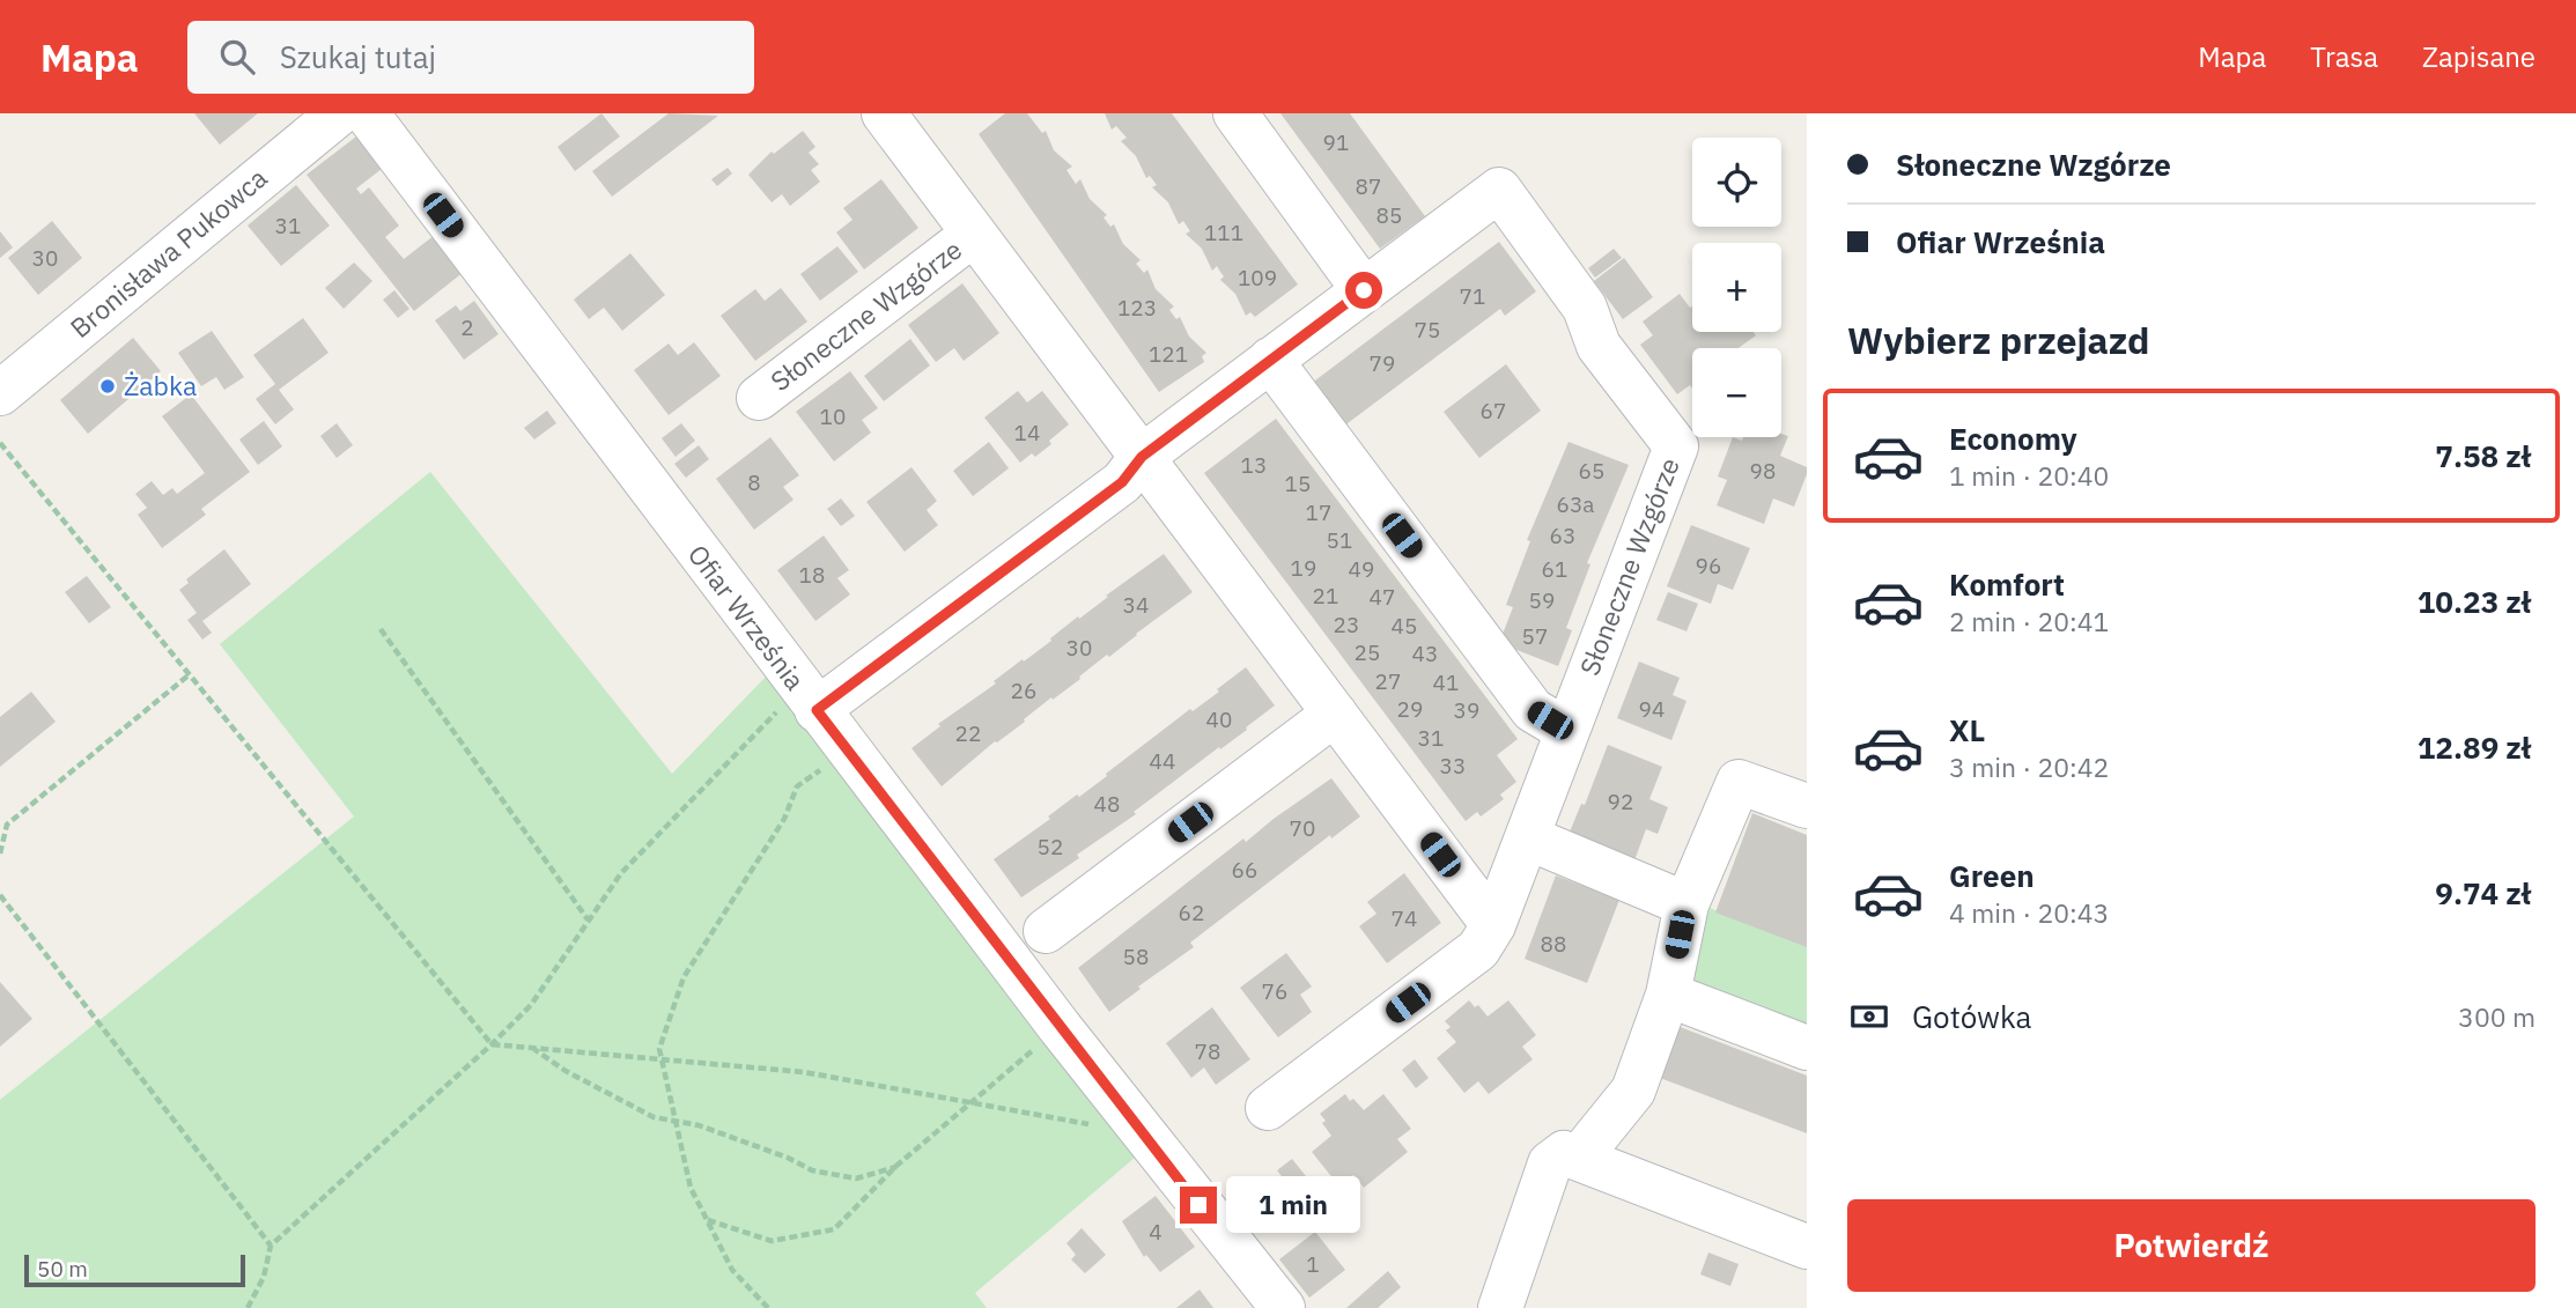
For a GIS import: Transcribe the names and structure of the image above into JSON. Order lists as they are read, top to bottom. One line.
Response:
{"streets":{"street":["Bronisława Pukowca","Słoneczne Wzgórze","Ofiar Września"]},"crossings":[["Słoneczne Wzgórze","Ofiar Września"]],"places":["Żabka"],"house_numbers":["91","87","85","31","111","30","109","71","123","2","75","121","79","67","10","14","13","65","98","8","15","63a","17","63","51","96","19","49","61","18","21","47","59","34","23","45","57","30","25","43","27","41","26","29","94","39","40","22","31","44","33","92","48","70","52","66","62","74","88","58","76","78","4","1"],"scale_bar":"50 m","page":{"header":"Mapa","search":"Szukaj tutaj","nav":["Mapa","Trasa","Zapisane"],"banner":["Słoneczne Wzgórze","Ofiar Września"],"map_buttons":["+","−"],"heading":"Wybierz przejazd","list":[{"name":"Economy","note":"1 min · 20:40","value":"7.58 zł"},{"name":"Komfort","note":"2 min · 20:41","value":"10.23 zł"},{"name":"XL","note":"3 min · 20:42","value":"12.89 zł"},{"name":"Green","note":"4 min · 20:43","value":"9.74 zł"}],"pay":["Gotówka","300 m"],"bubble":"1 min","buttons":"Potwierdź","scale":"50 m"}}
